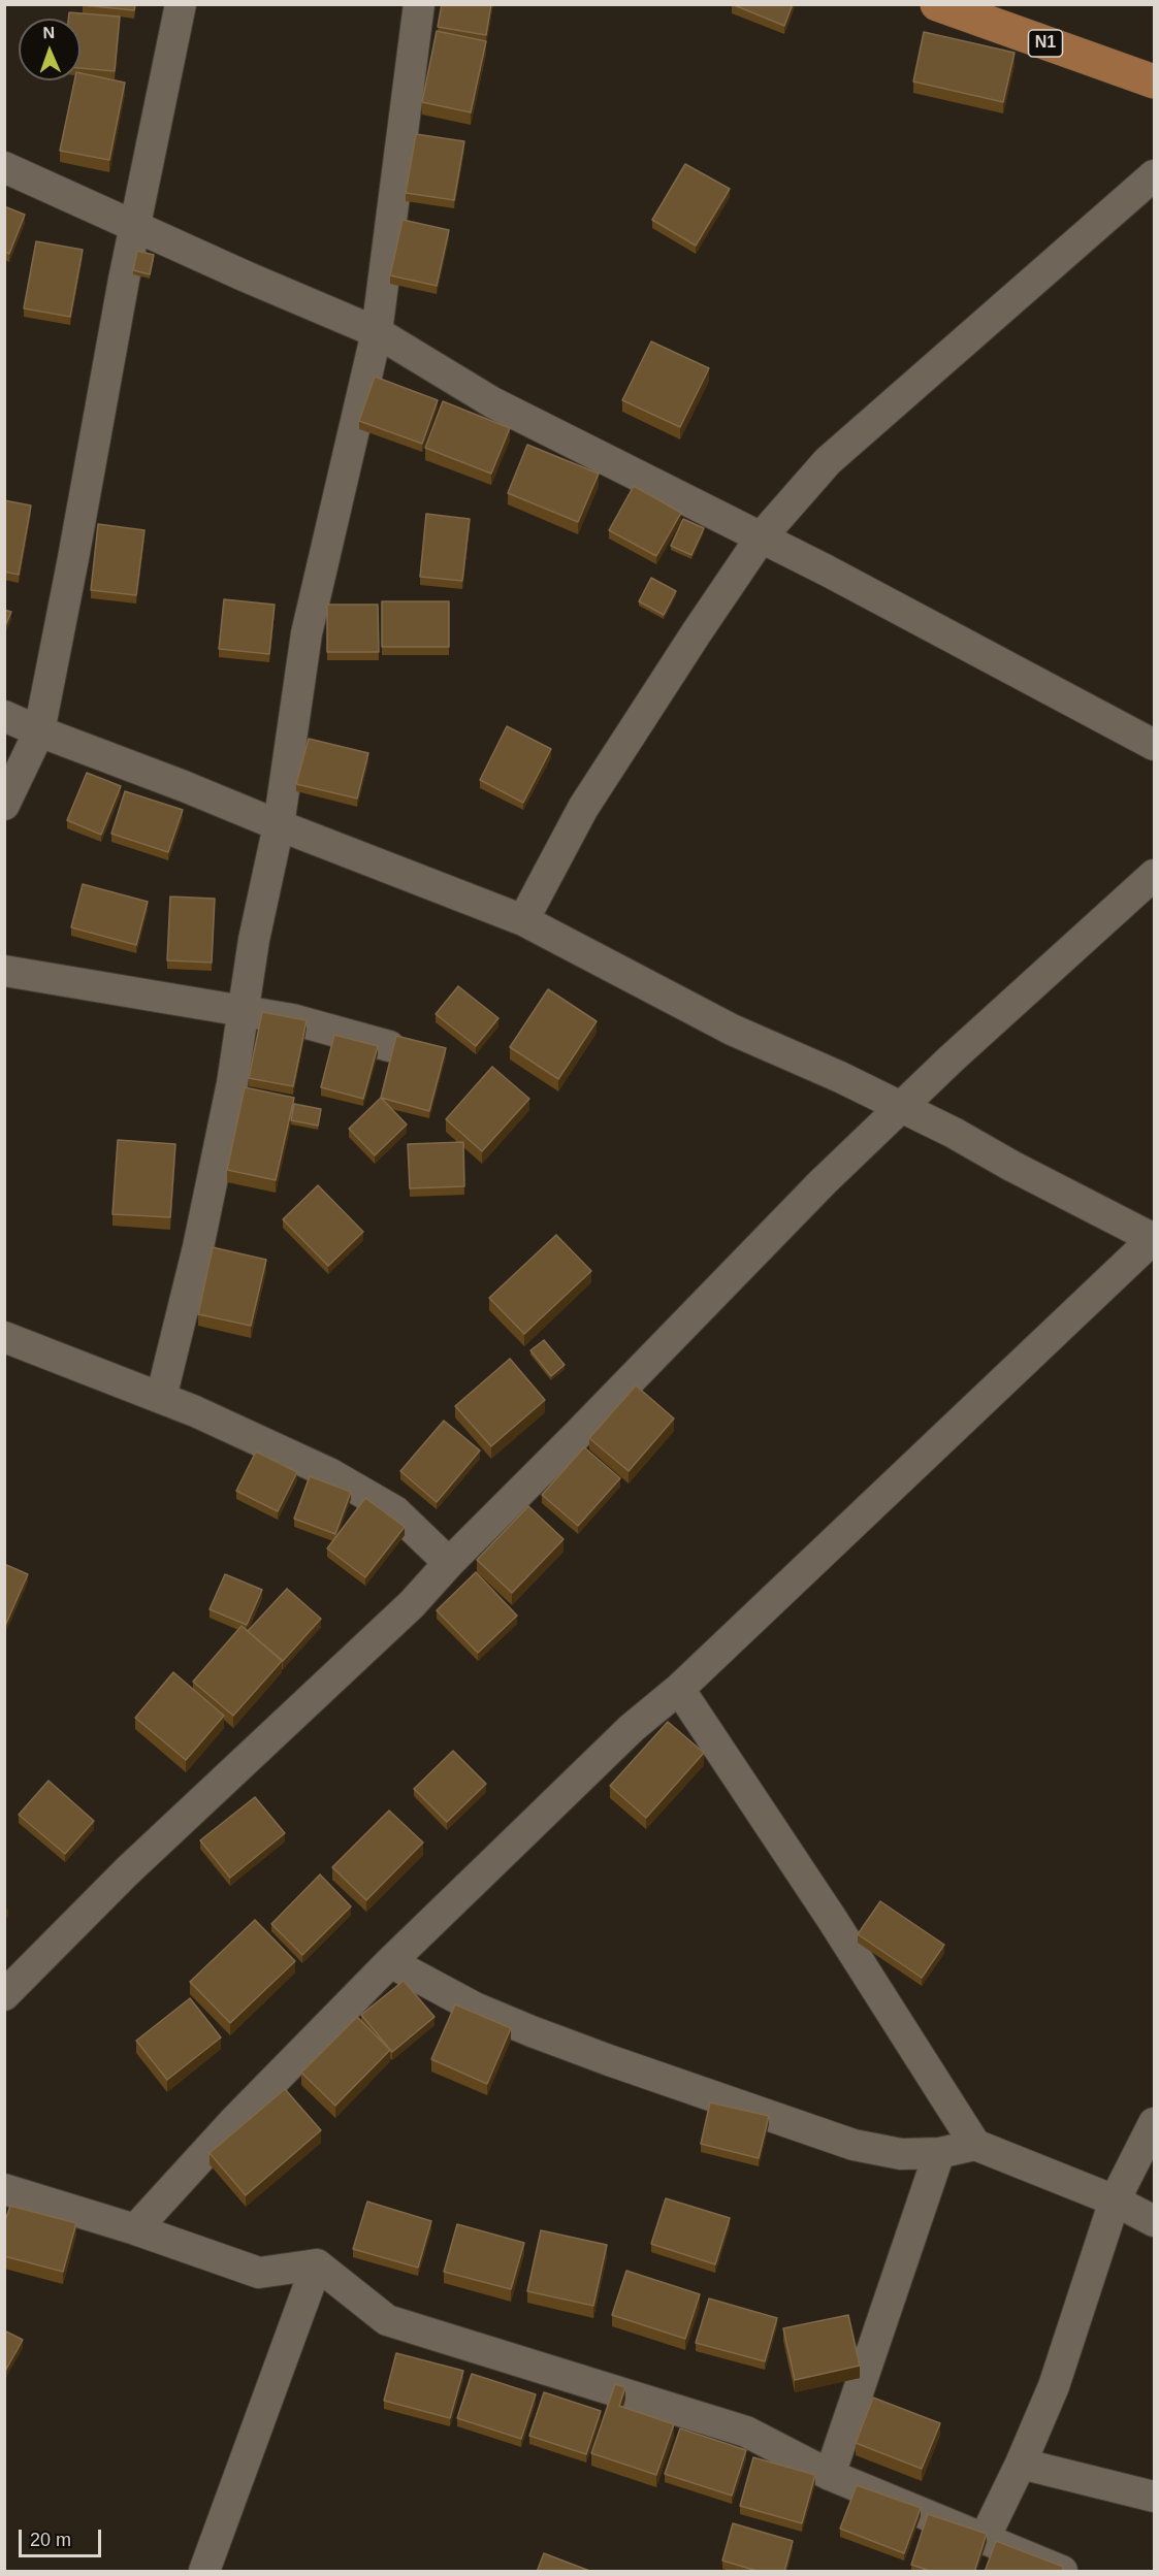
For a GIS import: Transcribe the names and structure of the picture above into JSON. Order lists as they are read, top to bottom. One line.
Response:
{"streets":{"main road":["N1"]},"scale_bar":"20 m","north":"top"}
